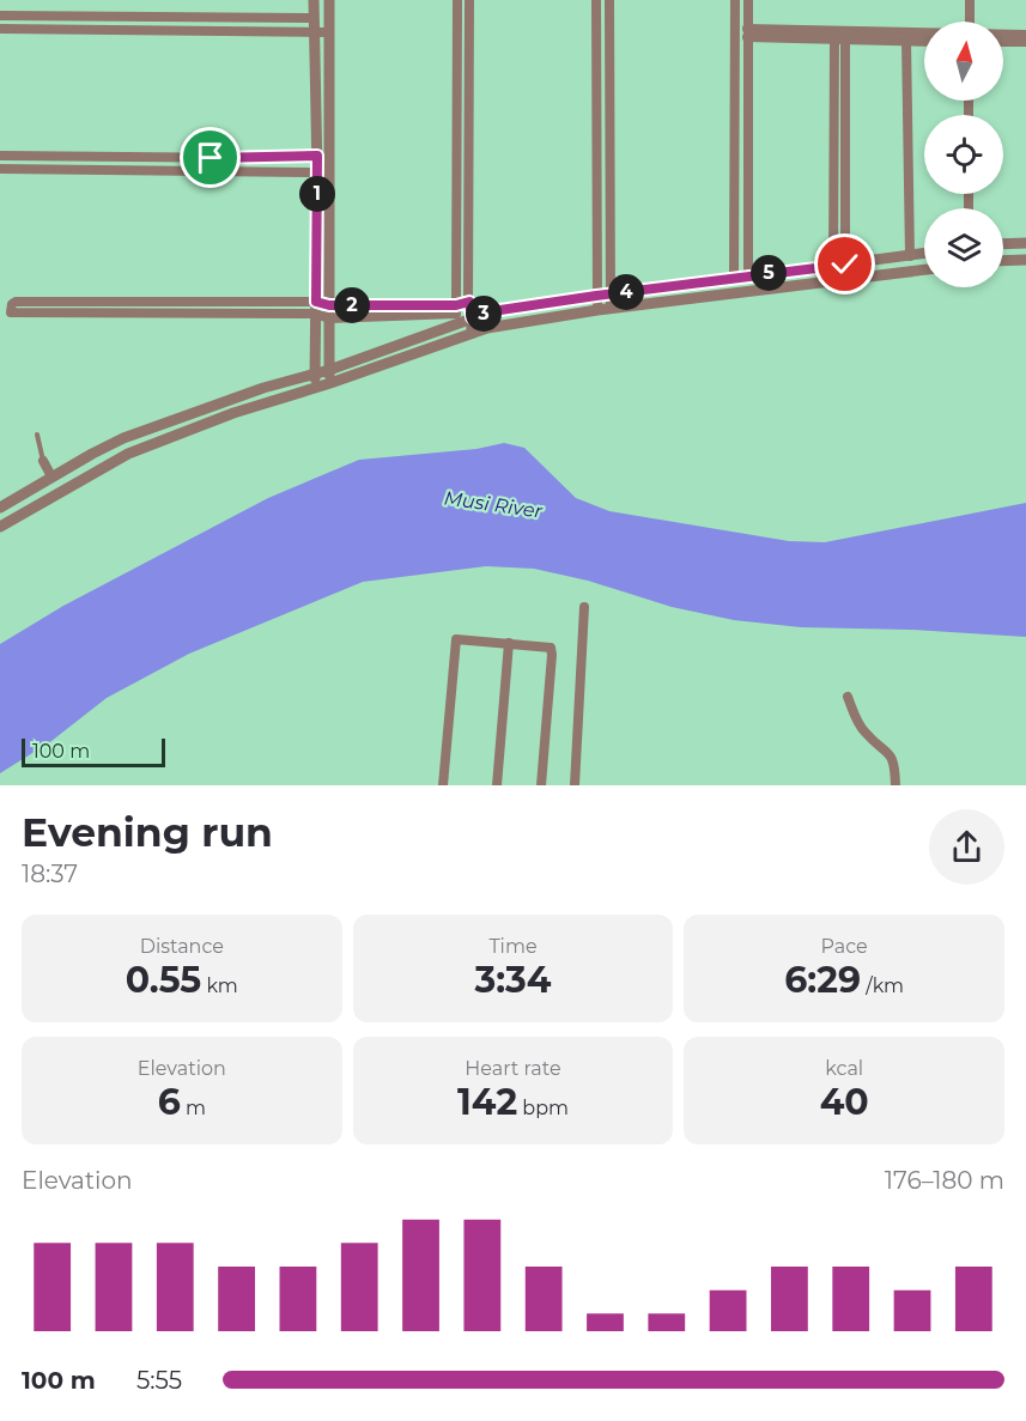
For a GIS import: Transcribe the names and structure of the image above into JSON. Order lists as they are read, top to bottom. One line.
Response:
{"water":["Musi River"],"scale_bar":"100 m","north":"top","page":{"pins":["1","5","4","2","3"],"scale":"100 m","heading":["Evening run","18:37"],"stats":[["Distance","0.55 km"],["Time","3:34"],["Pace","6:29 /km"],["Elevation","6 m"],["Heart rate","142 bpm"],["kcal","40"]],"chart":["Elevation","176–180 m"],"list":[{"name":"100 m","note":"5:55"}]}}
